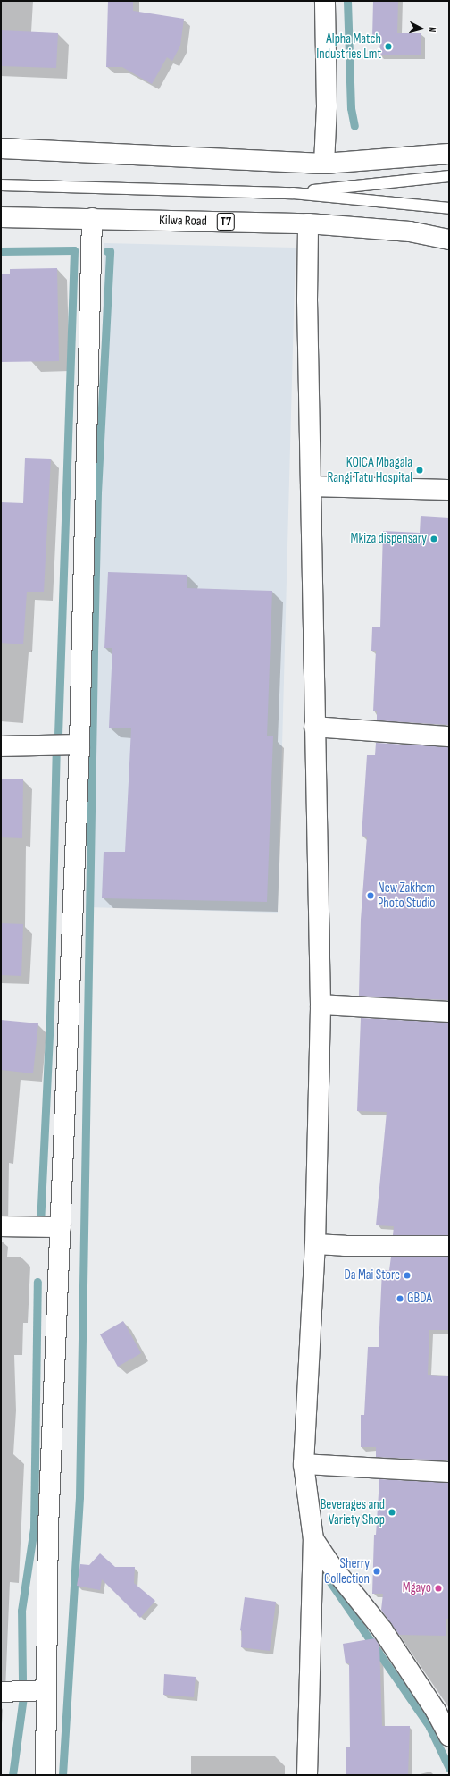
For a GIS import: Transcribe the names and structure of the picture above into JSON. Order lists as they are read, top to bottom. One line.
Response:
{"streets":{"main road":["Kilwa Road","T7"]},"places":["Alpha Match Industries Lmt","KOICA Mbagala Rangi Tatu Hospital","Mkiza dispensary","New Zakhem Photo Studio","Da Mai Store","GBDA","Beverages and Variety Shop","Sherry Collection","Mgayo"],"north":"right"}
